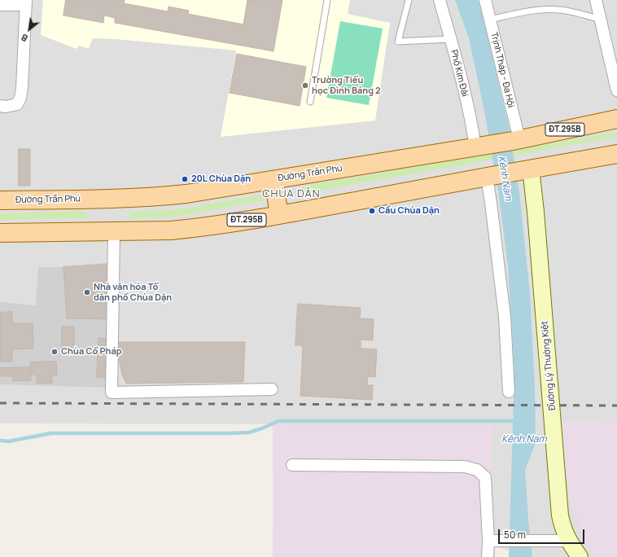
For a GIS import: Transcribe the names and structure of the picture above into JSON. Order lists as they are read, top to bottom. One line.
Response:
{"streets":{"main road":["ĐT.295B","Đường Trần Phú","Đường Lý Thường Kiệt"],"street":["Trịnh Tháp - Đa Hội","Phố Kim Đài"]},"crossings":[["Trịnh Tháp - Đa Hội","Đường Trần Phú"],["Phố Kim Đài","Đường Trần Phú"],["ĐT.295B","Đường Lý Thường Kiệt"]],"districts":["CHÙA DẬN"],"water":["Kênh Nam"],"places":["Trường Tiểu học Đình Bảng 2","20L Chùa Dận","Cầu Chùa Dận","Nhà văn hóa Tổ dân phố Chùa Dận","Chùa Cổ Pháp"],"scale_bar":"50 m","north":"bottom left"}
